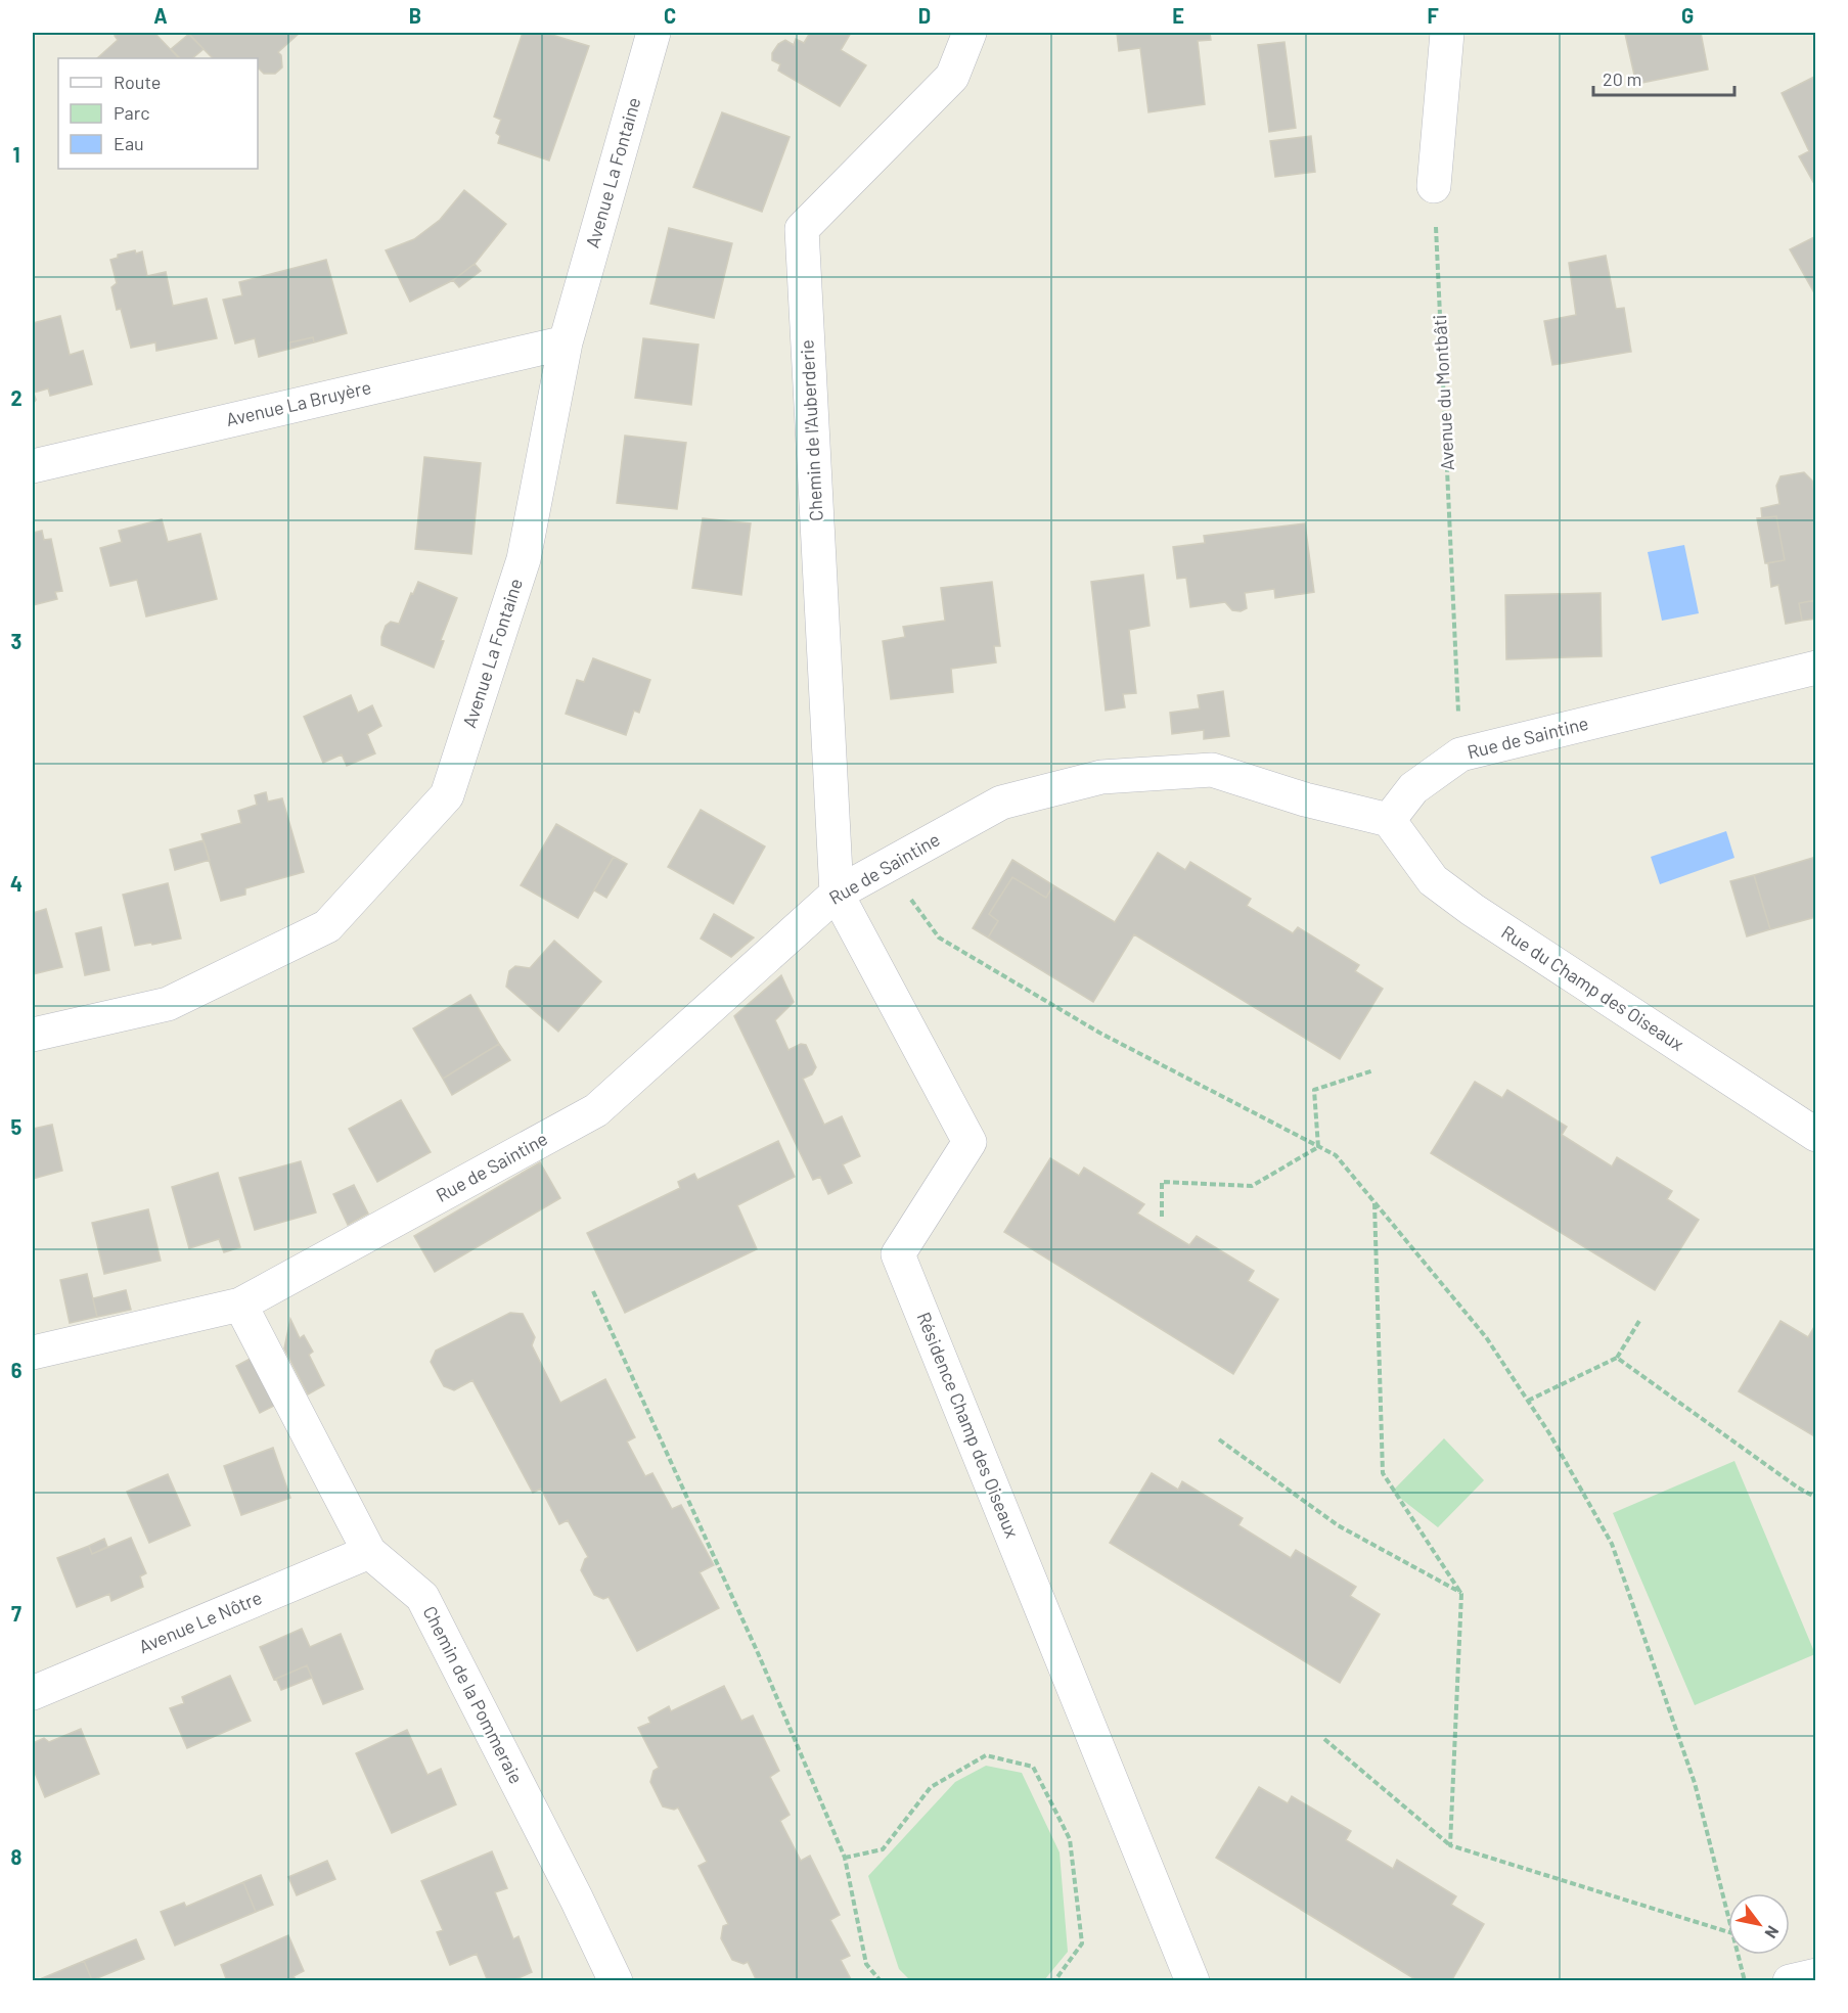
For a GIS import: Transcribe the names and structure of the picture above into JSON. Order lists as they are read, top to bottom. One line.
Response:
{"streets":{"street":["Avenue La Fontaine","Avenue La Bruyère","Chemin de l'Auberderie","Rue de Saintine","Rue du Champ des Oiseaux","Résidence Champ des Oiseaux","Avenue Le Nôtre","Chemin de la Pommeraie"],"path":["Avenue du Montbâti"]},"crossings":[["Avenue La Fontaine","Avenue La Bruyère"],["Avenue du Montbâti","Rue de Saintine"],["Chemin de l'Auberderie","Rue de Saintine"],["Chemin de l'Auberderie","Résidence Champ des Oiseaux"],["Rue de Saintine","Rue du Champ des Oiseaux"],["Rue de Saintine","Résidence Champ des Oiseaux"],["Rue de Saintine","Chemin de la Pommeraie"],["Avenue Le Nôtre","Chemin de la Pommeraie"]],"legend":["Route","Parc","Eau"],"scale_bar":"20 m","north":"bottom right","grid":{"columns":["A","B","C","D","E","F","G"],"rows":["1","2","3","4","5","6","7","8"]}}
